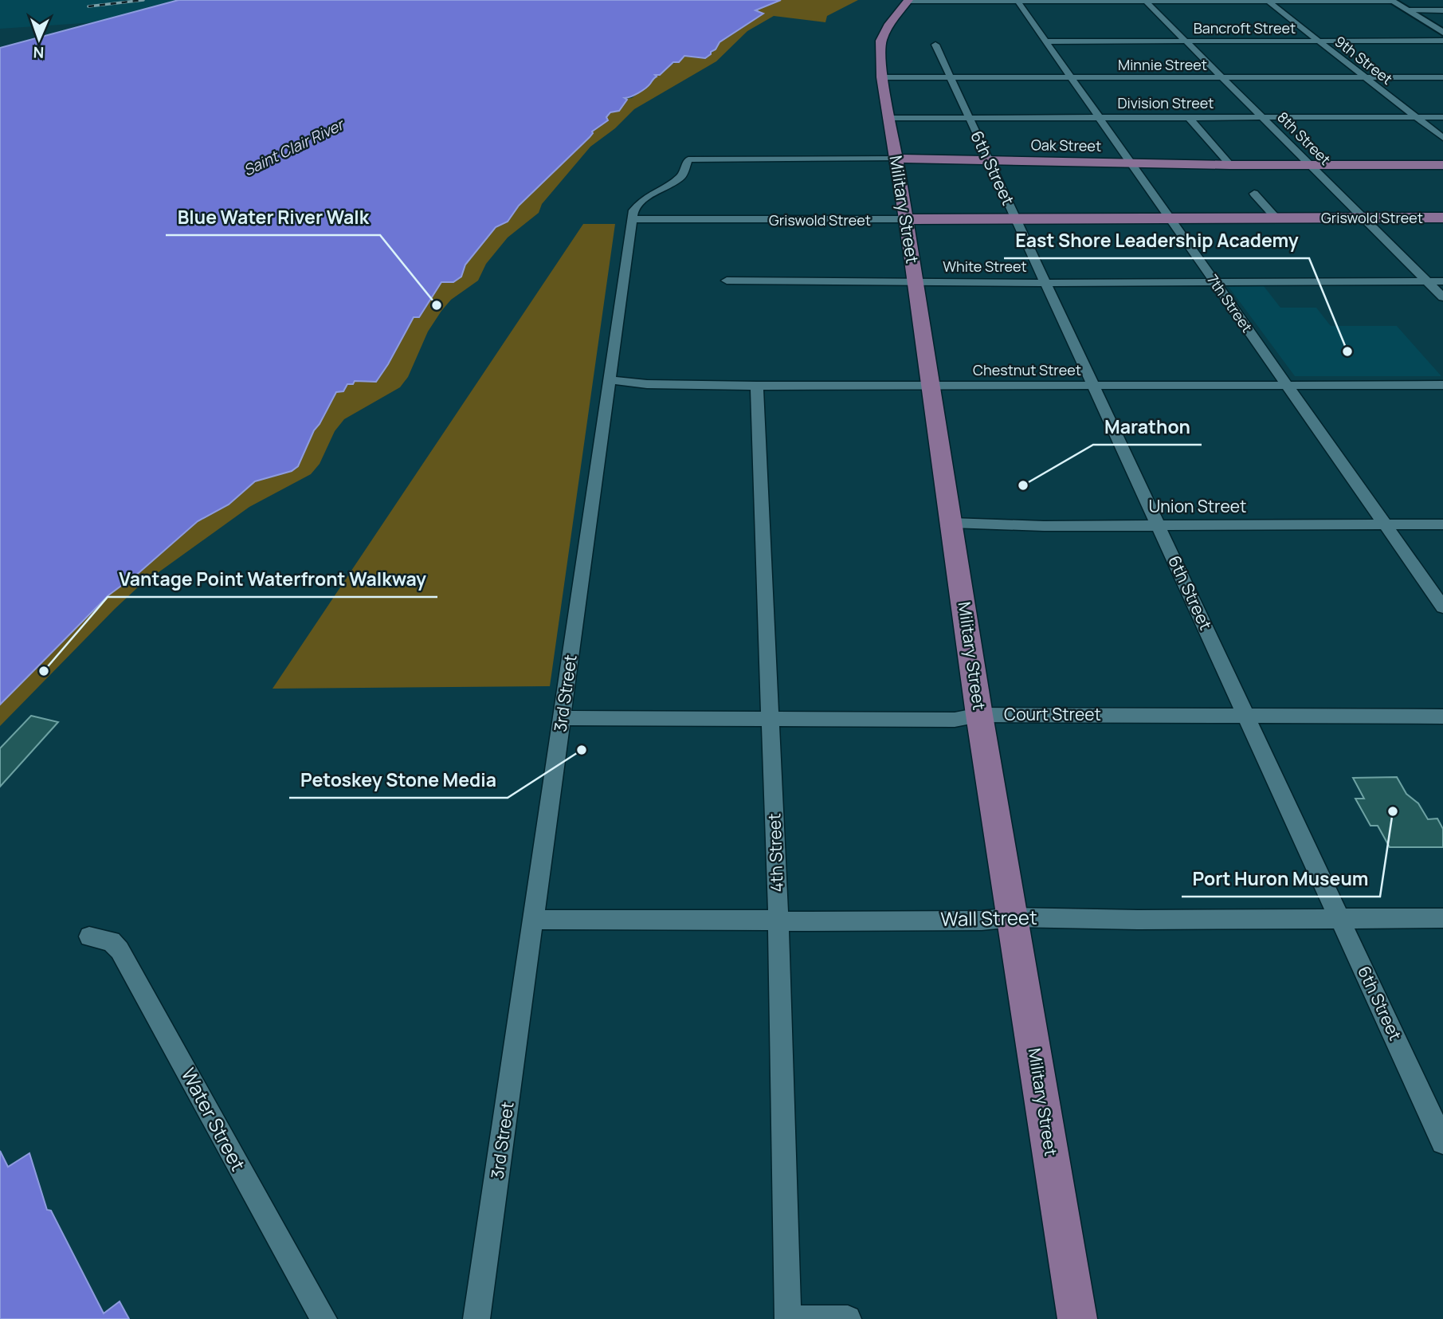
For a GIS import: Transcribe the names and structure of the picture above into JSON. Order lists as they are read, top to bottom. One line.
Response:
{"streets":{"main road":["Oak Street","Military Street","Griswold Street"],"street":["Bancroft Street","9th Street","Minnie Street","Division Street","8th Street","6th Street","White Street","7th Street","Chestnut Street","Union Street","3rd Street","Court Street","4th Street","Wall Street","Water Street"]},"crossings":[["Bancroft Street","9th Street"],["Bancroft Street","8th Street"],["Bancroft Street","7th Street"],["9th Street","Minnie Street"],["9th Street","Division Street"],["Minnie Street","8th Street"],["Minnie Street","6th Street"],["Minnie Street","Military Street"],["Minnie Street","7th Street"],["Division Street","8th Street"],["Division Street","6th Street"],["Division Street","Military Street"],["Division Street","7th Street"],["8th Street","Oak Street"],["8th Street","Griswold Street"],["8th Street","White Street"],["Oak Street","6th Street"],["Oak Street","Military Street"],["Oak Street","7th Street"],["Oak Street","3rd Street"],["6th Street","Griswold Street"],["6th Street","White Street"],["6th Street","Chestnut Street"],["6th Street","Union Street"],["6th Street","Court Street"],["6th Street","Wall Street"],["Military Street","Griswold Street"],["Military Street","White Street"],["Military Street","Chestnut Street"],["Military Street","Union Street"],["Military Street","Court Street"],["Military Street","Wall Street"],["Griswold Street","7th Street"],["Griswold Street","3rd Street"],["White Street","7th Street"],["7th Street","Chestnut Street"],["7th Street","Union Street"],["Chestnut Street","3rd Street"],["Chestnut Street","4th Street"],["3rd Street","Court Street"],["3rd Street","Wall Street"],["Court Street","4th Street"],["4th Street","Wall Street"]],"water":["Saint Clair River"],"places":["Blue Water River Walk","East Shore Leadership Academy","Marathon","Vantage Point Waterfront Walkway","Petoskey Stone Media","Port Huron Museum"],"north":"bottom"}
